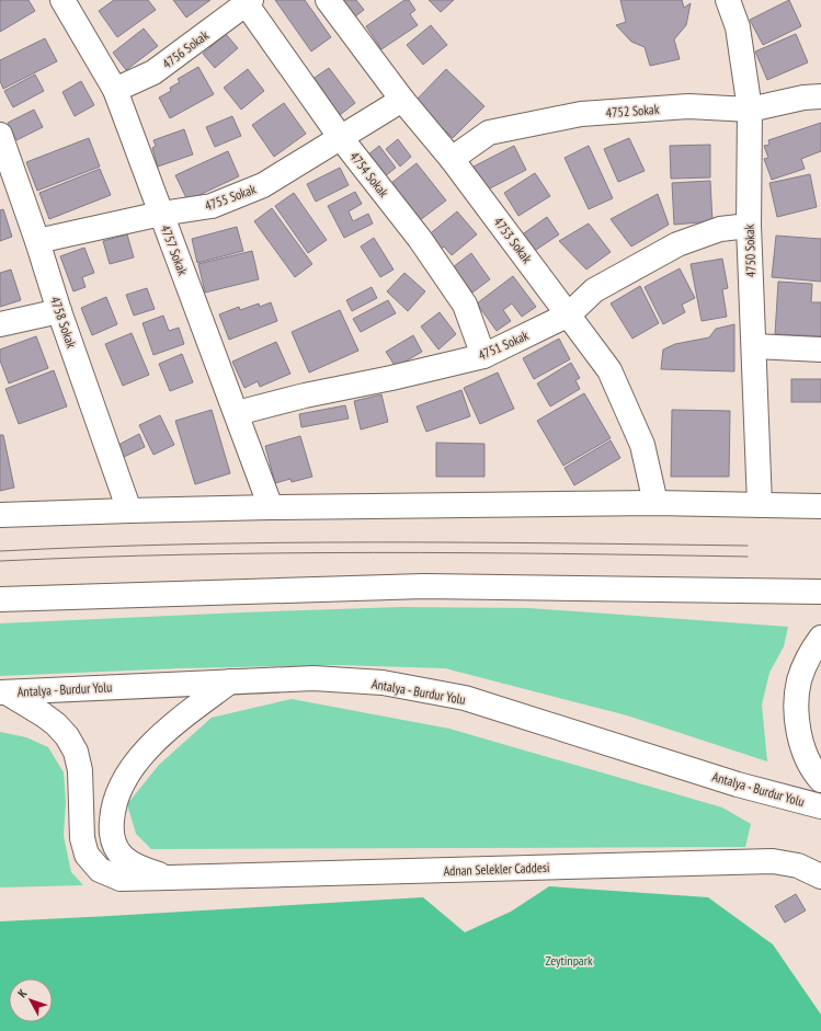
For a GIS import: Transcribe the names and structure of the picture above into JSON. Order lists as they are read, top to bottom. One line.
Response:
{"streets":{"main road":["4756 Sokak","4752 Sokak","4754 Sokak","4755 Sokak","4753 Sokak","4757 Sokak","4750 Sokak","4758 Sokak","4751 Sokak","Antalya - Burdur Yolu","Adnan Selekler Caddesi"]},"crossings":[["4756 Sokak","4754 Sokak"],["4756 Sokak","4757 Sokak"],["4752 Sokak","4753 Sokak"],["4752 Sokak","4750 Sokak"],["4754 Sokak","4755 Sokak"],["4754 Sokak","4751 Sokak"],["4755 Sokak","4753 Sokak"],["4755 Sokak","4757 Sokak"],["4755 Sokak","4758 Sokak"],["4753 Sokak","4751 Sokak"],["4757 Sokak","4751 Sokak"],["4750 Sokak","4751 Sokak"],["Antalya - Burdur Yolu","Adnan Selekler Caddesi"]],"parks":["Zeytinpark"],"north":"top left"}
